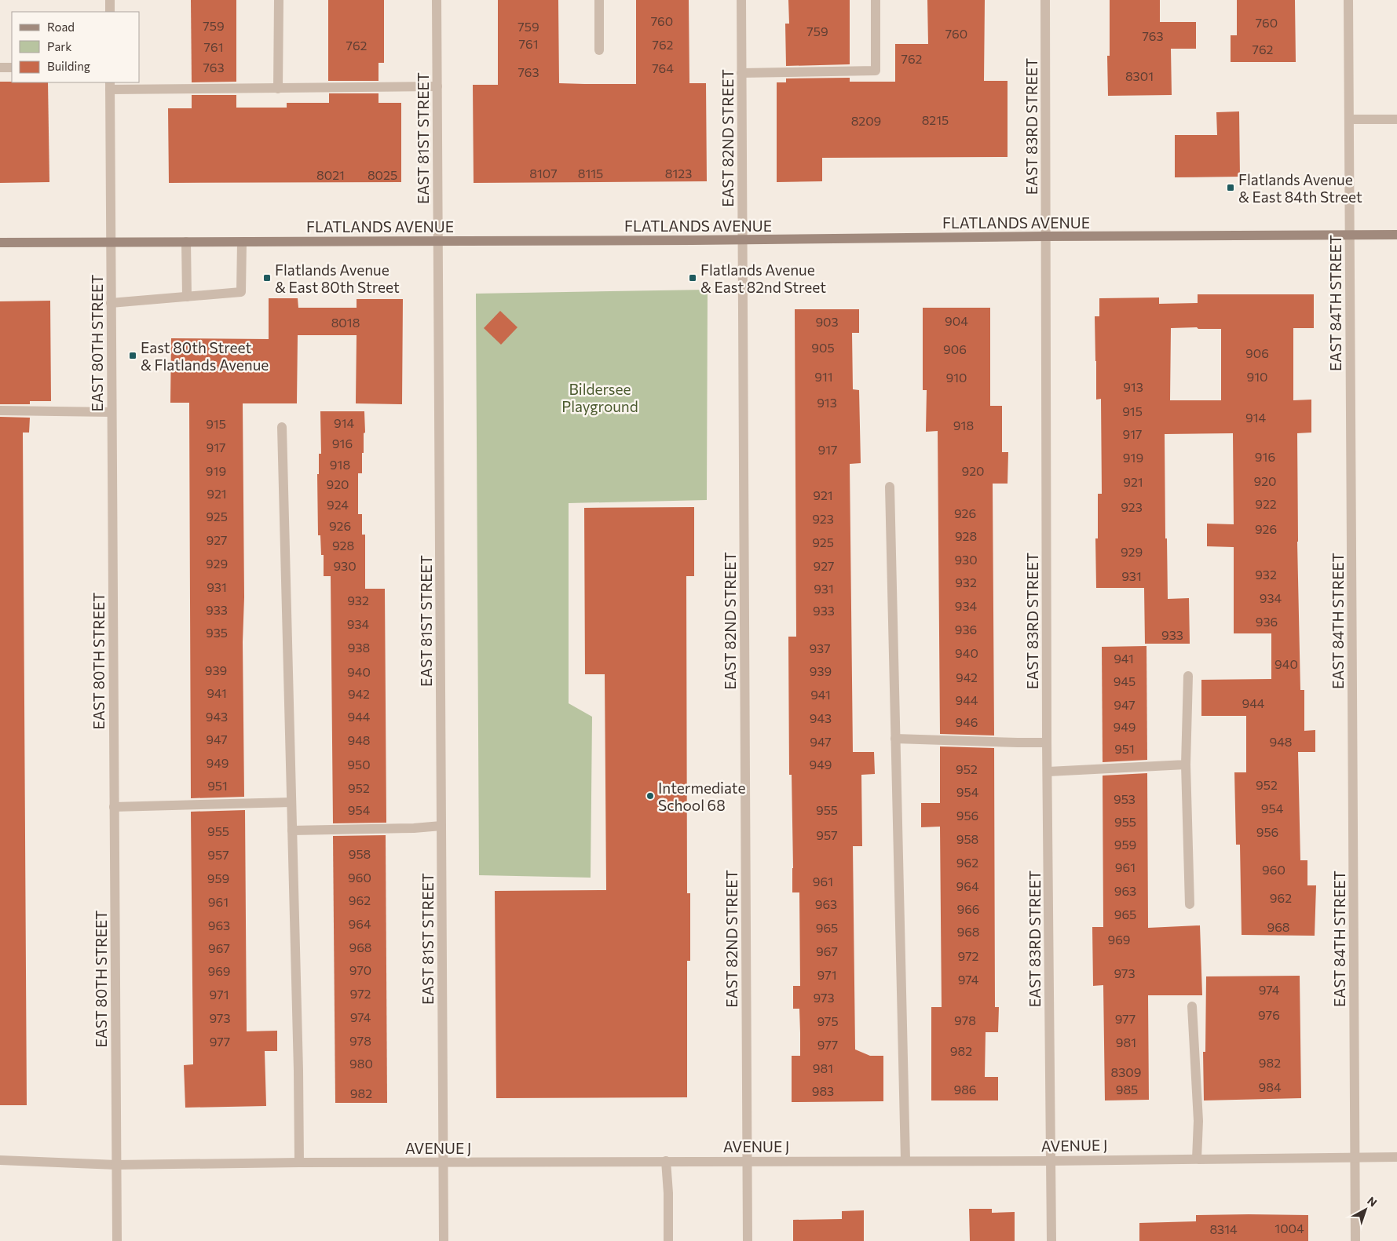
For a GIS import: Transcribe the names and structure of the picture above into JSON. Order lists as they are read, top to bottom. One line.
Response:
{"streets":{"main road":["FLATLANDS AVENUE"],"street":["EAST 83RD STREET","EAST 81ST STREET","EAST 82ND STREET","EAST 84TH STREET","EAST 80TH STREET","AVENUE J"]},"crossings":[["EAST 83RD STREET","FLATLANDS AVENUE"],["EAST 83RD STREET","AVENUE J"],["EAST 81ST STREET","FLATLANDS AVENUE"],["EAST 81ST STREET","AVENUE J"],["EAST 82ND STREET","FLATLANDS AVENUE"],["EAST 82ND STREET","AVENUE J"],["FLATLANDS AVENUE","EAST 84TH STREET"],["FLATLANDS AVENUE","EAST 80TH STREET"],["EAST 84TH STREET","AVENUE J"],["EAST 80TH STREET","AVENUE J"]],"parks":["Bildersee Playground"],"places":{"transit":["Flatlands Avenue & East 84th Street","Flatlands Avenue & East 80th Street","Flatlands Avenue & East 82nd Street","East 80th Street & Flatlands Avenue"],"other":["Intermediate School 68"]},"house_numbers":["760","760","759","759","759","760","763","761","762","762","761","762","762","763","764","763","8301","8215","8209","8107","8115","8123","8021","8025","904","903","8018","905","906","906","911","910","910","913","913","915","914","914","915","918","917","916","917","917","916","919","918","919","920","920","921","920","921","921","922","924","923","926","925","923","926","926","928","927","925","928","929","930","929","930","927","932","931","932","931","931","934","932","934","933","933","936","934","936","935","933","938","937","940","941","940","939","939","940","942","945","941","942","941","944","944","947","943","944","943","946","949","947","948","947","948","951","949","950","949","952","952","951","952","954","953","954","954","955","956","955","955","956","957","958","959","958","957","962","961","960","960","959","961","964","963","962","962","961","963","966","965","964","963","968","965","968","969","968","967","967","972","970","969","973","971","974","974","972","971","973","976","974","973","977","978","975","978","977","981","977","982","982","980","981","8309","984","986","985","983","982","1004","8314"],"legend":["Road","Park","Building"],"north":"top right"}
